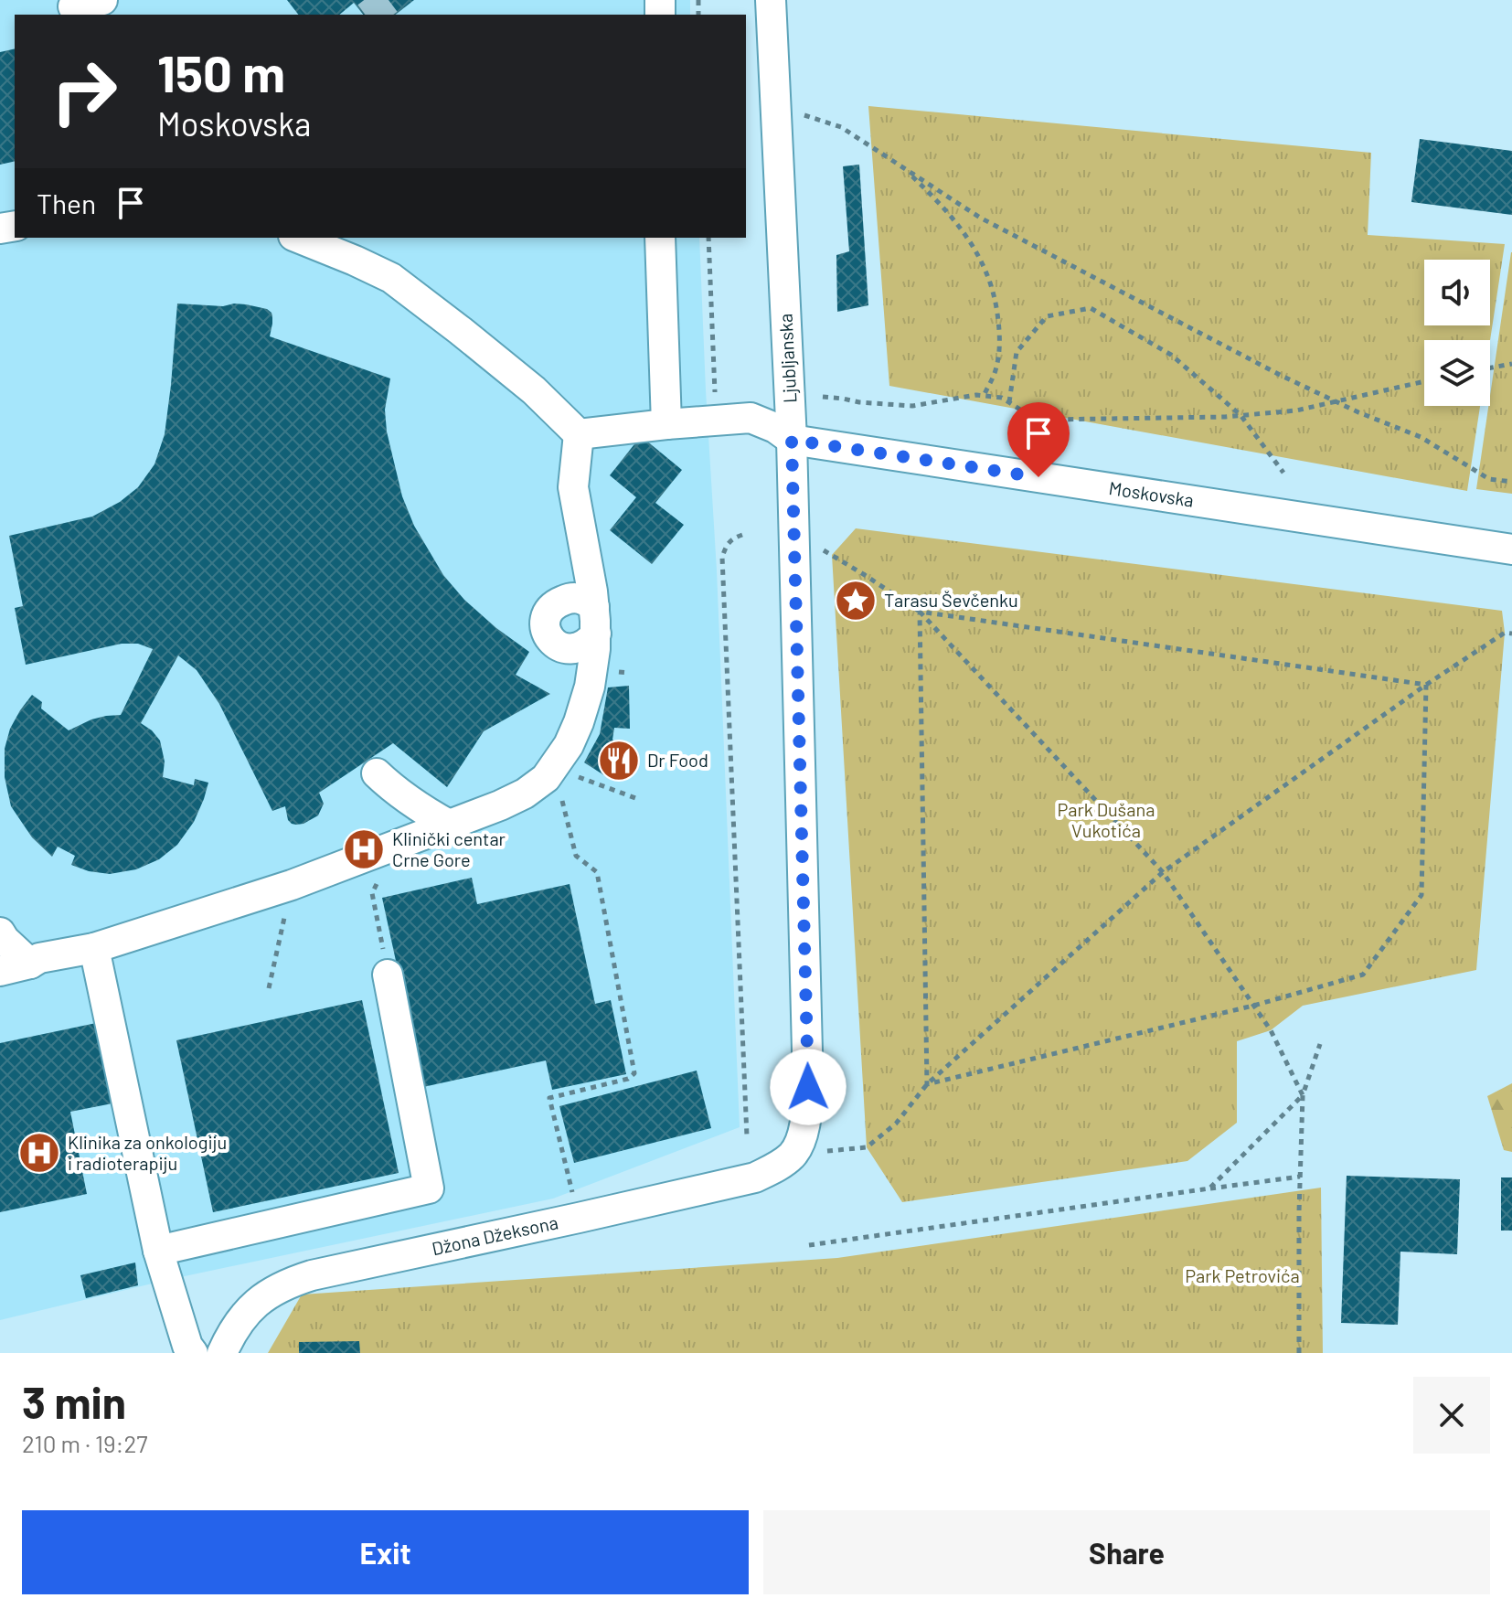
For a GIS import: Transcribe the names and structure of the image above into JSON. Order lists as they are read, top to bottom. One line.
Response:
{"streets":{"street":["Ljubljanska","Moskovska","Džona Džeksona"]},"crossings":[["Ljubljanska","Moskovska"],["Ljubljanska","Džona Džeksona"]],"parks":["Park Dušana Vukotića","Park Petrovića"],"places":{"place":["Tarasu Ševčenku"],"restaurant":["Dr Food"],"hospital":["Klinički centar Crne Gore","Klinika za onkologiju i radioterapiju"]},"page":{"turn":["150 m","Moskovska"],"then":"Then","heading":["3 min","210 m · 19:27"],"buttons":["Exit","Share"]}}
